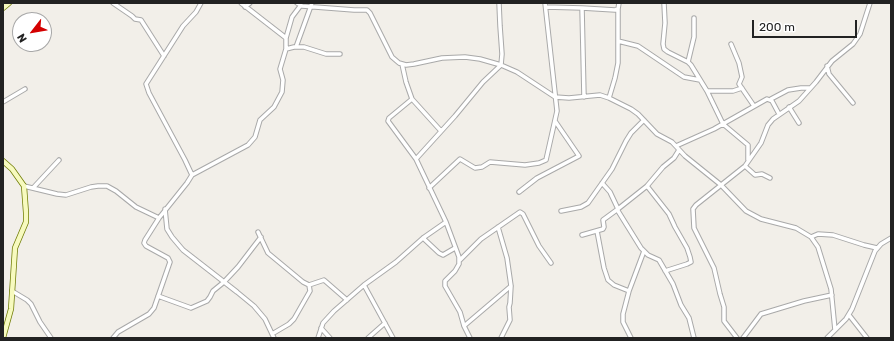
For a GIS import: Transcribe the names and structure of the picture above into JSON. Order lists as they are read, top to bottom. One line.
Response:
{"scale_bar":"200 m","north":"bottom left"}
